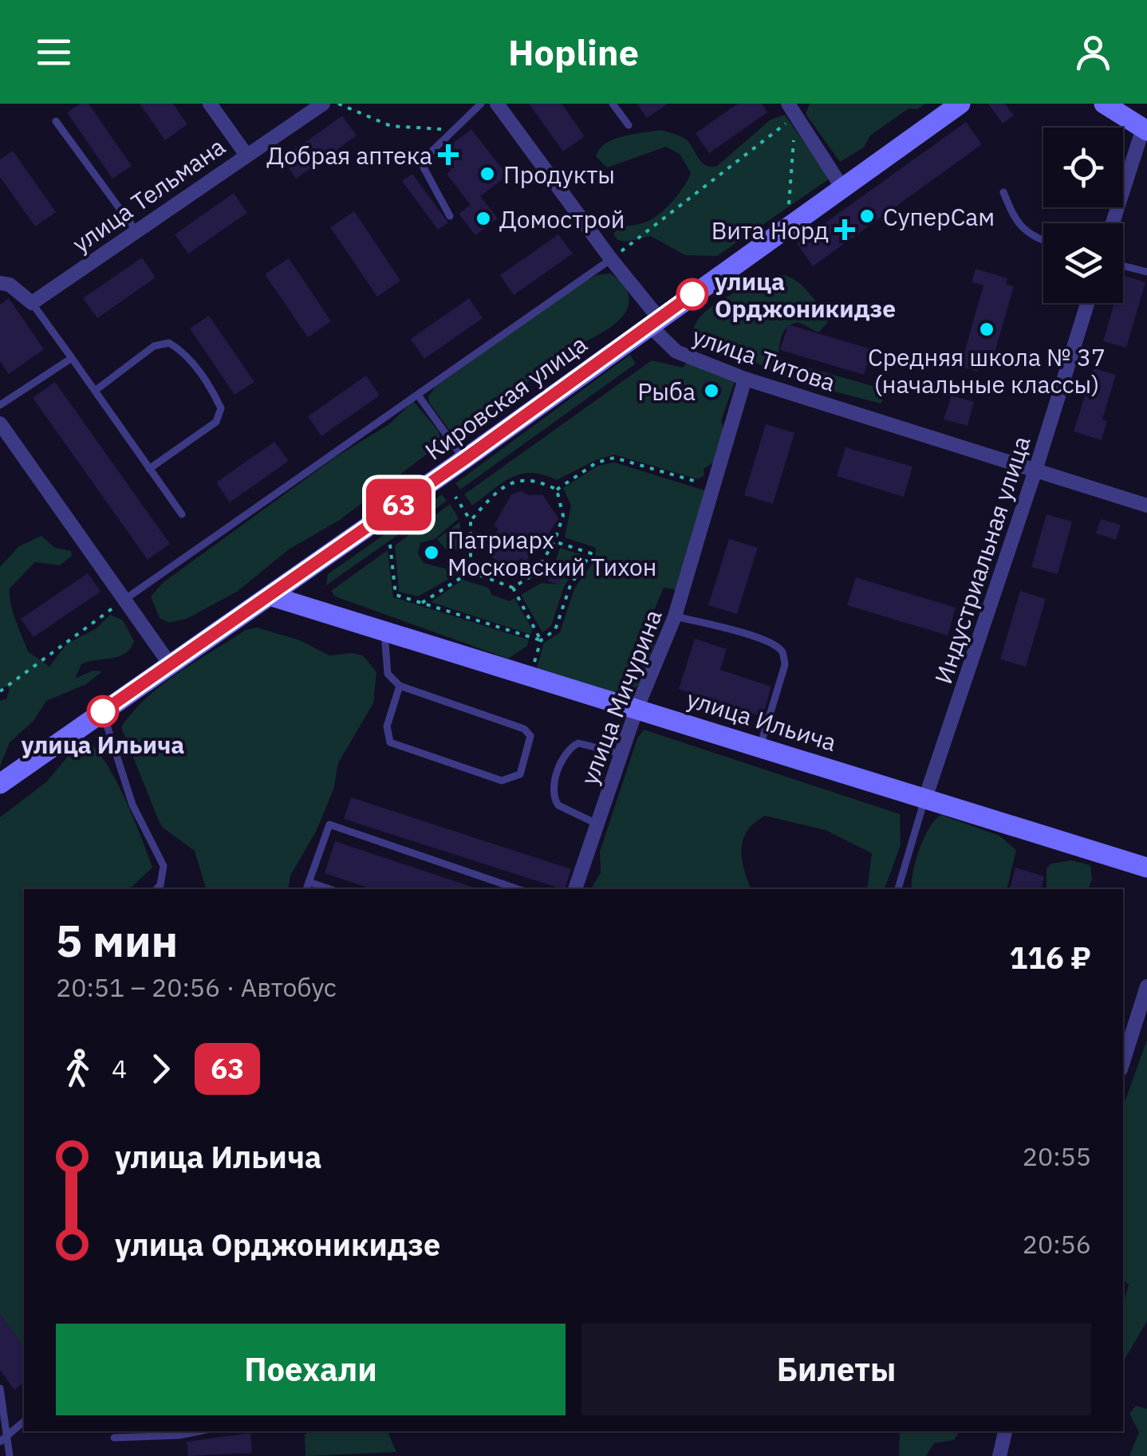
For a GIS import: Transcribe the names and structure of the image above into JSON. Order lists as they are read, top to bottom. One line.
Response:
{"streets":{"main road":["Кировская улица","улица Ильича"],"street":["улица Тельмана","улица Титова","Индустриальная улица","улица Мичурина"]},"crossings":[["улица Титова","Кировская улица"],["улица Титова","Индустриальная улица"],["улица Титова","улица Мичурина"],["Кировская улица","улица Ильича"],["Индустриальная улица","улица Ильича"],["улица Мичурина","улица Ильича"]],"places":{"health":["Добрая аптека","Вита Норд"],"other":["Продукты","СуперСам","Домострой","улица Орджоникидзе","Средняя школа № 37 (начальные классы)","Рыба","Патриарх Московский Тихон","улица Ильича"]},"lines":["bus line 63"],"page":{"header":"Hopline","on_map":"63","heading":["5 мин","20:51 – 20:56 · Автобус","116 ₽"],"legs":["4","63"],"list":[{"name":"улица Ильича","value":"20:55"},{"name":"улица Орджоникидзе","value":"20:56"}],"buttons":["Поехали","Билеты"]}}
